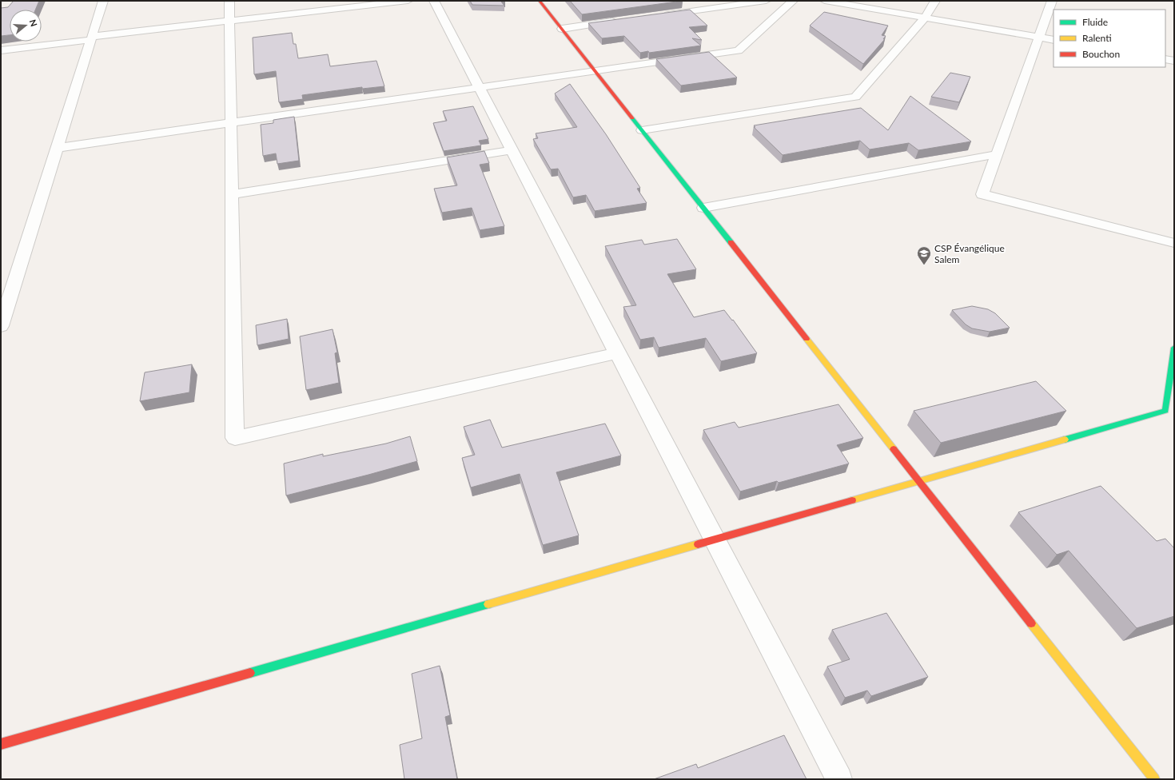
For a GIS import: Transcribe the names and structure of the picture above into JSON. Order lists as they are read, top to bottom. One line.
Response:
{"places":{"school or university":["CSP Évangélique Salem"]},"legend":["Fluide","Ralenti","Bouchon"],"north":"right"}
